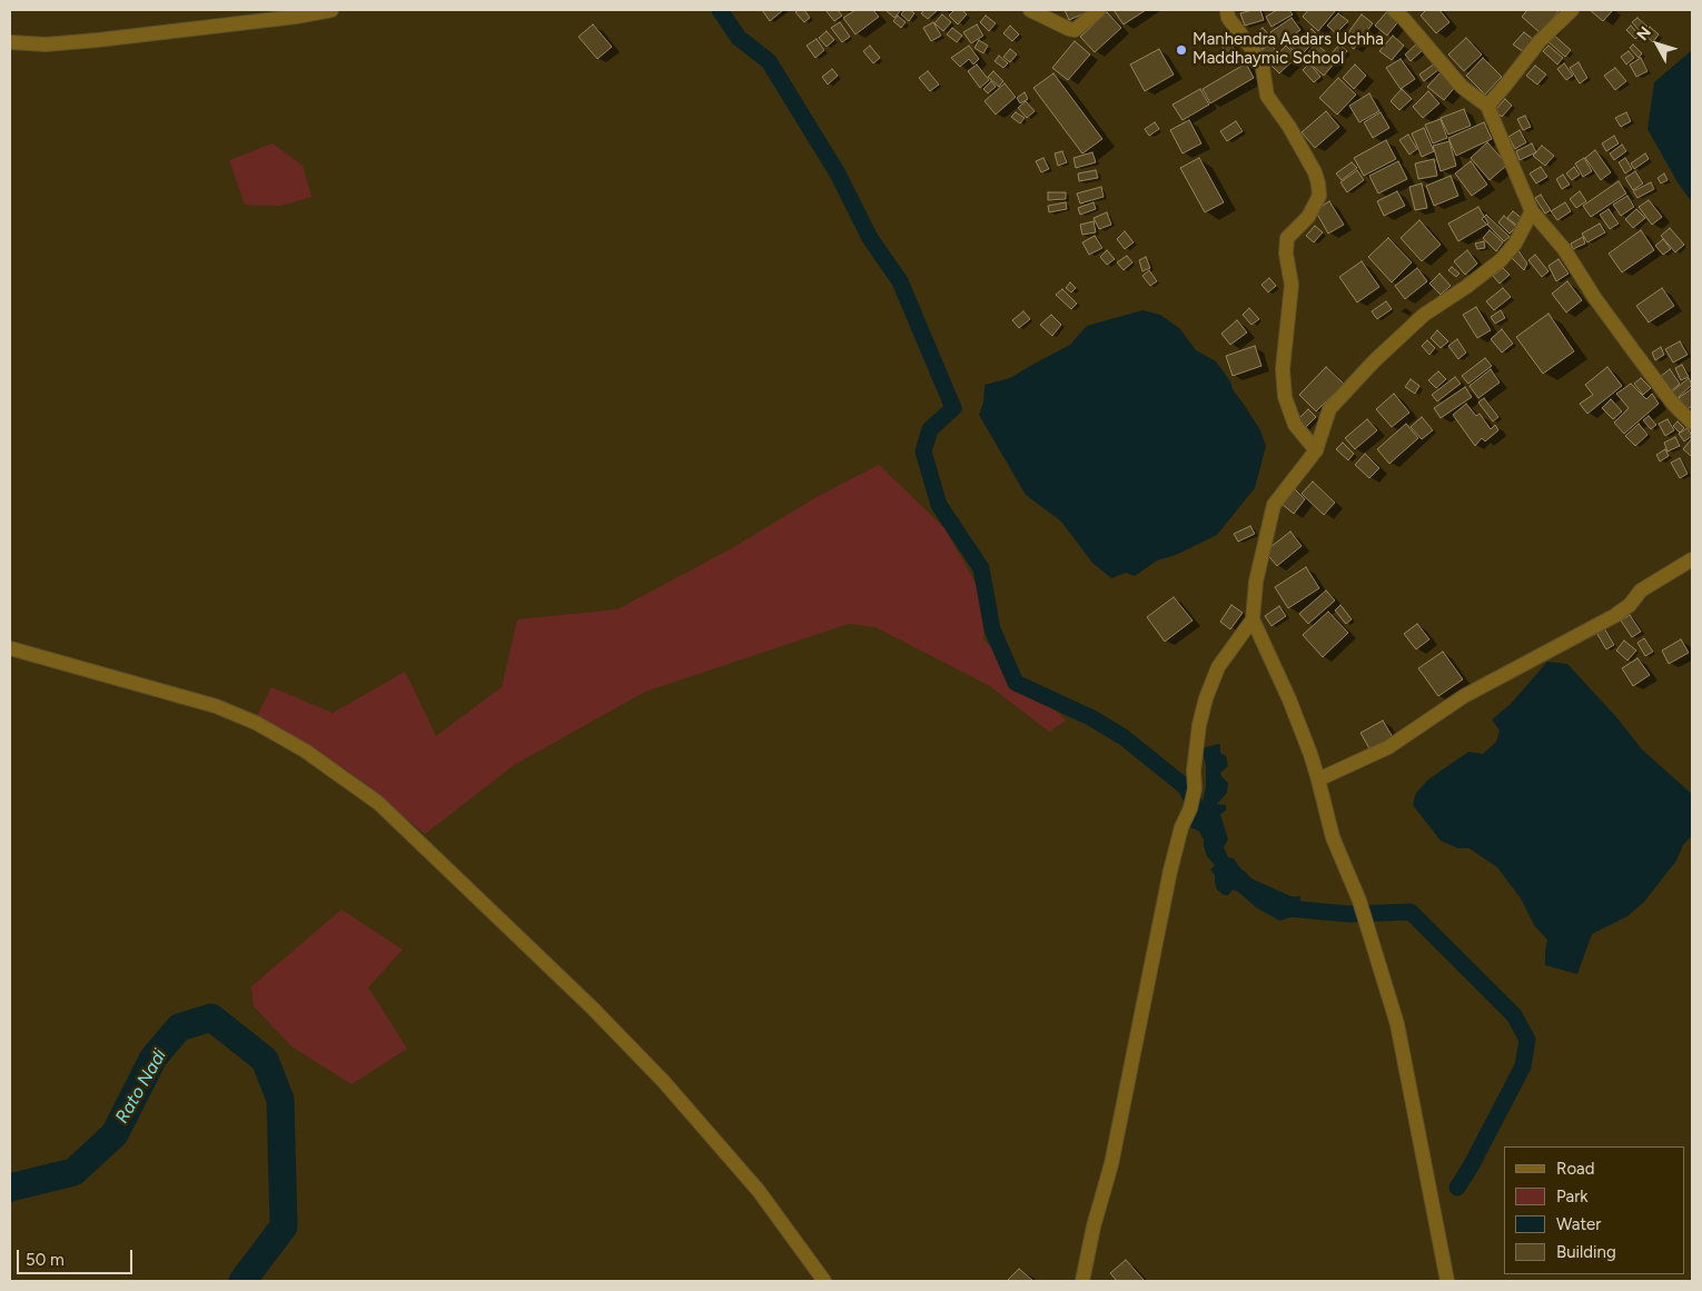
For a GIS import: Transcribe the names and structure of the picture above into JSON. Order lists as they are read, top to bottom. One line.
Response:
{"water":["Rato Nadi"],"places":["Manhendra Aadars Uchha Maddhaymic School"],"legend":["Road","Park","Water","Building"],"scale_bar":"50 m","north":"top left"}
